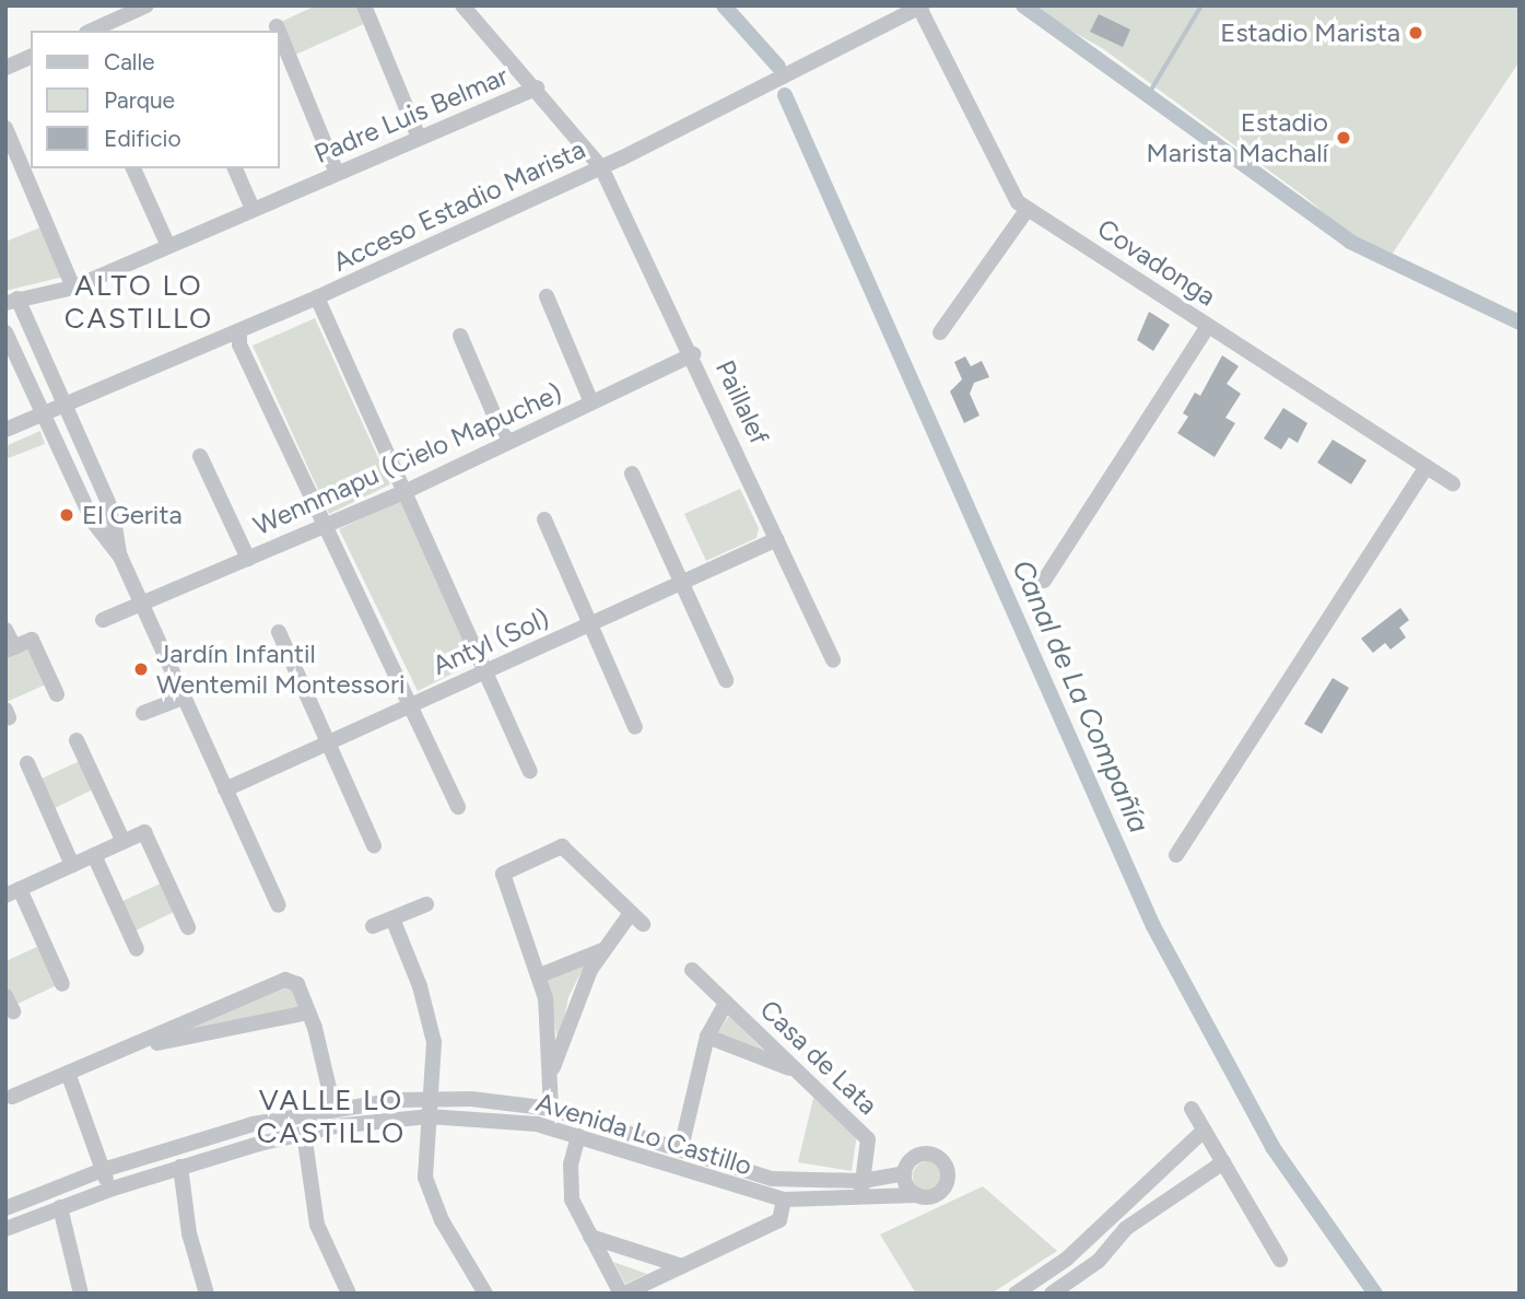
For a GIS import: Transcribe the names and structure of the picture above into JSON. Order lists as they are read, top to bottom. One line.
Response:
{"streets":{"street":["Padre Luis Belmar","Acceso Estadio Marista","Covadonga","Paillalef","Wennmapu (Cielo Mapuche)","Antyl (Sol)","Casa de Lata","Avenida Lo Castillo"]},"crossings":[["Padre Luis Belmar","Paillalef"],["Acceso Estadio Marista","Covadonga"],["Acceso Estadio Marista","Paillalef"],["Paillalef","Wennmapu (Cielo Mapuche)"],["Paillalef","Antyl (Sol)"],["Casa de Lata","Avenida Lo Castillo"]],"districts":["ALTO LO CASTILLO","VALLE LO CASTILLO"],"water":["Canal de La Compañía"],"places":["Estadio Marista","Estadio Marista Machalí","El Gerita","Jardín Infantil Wentemil Montessori"],"legend":["Calle","Parque","Edificio"]}
